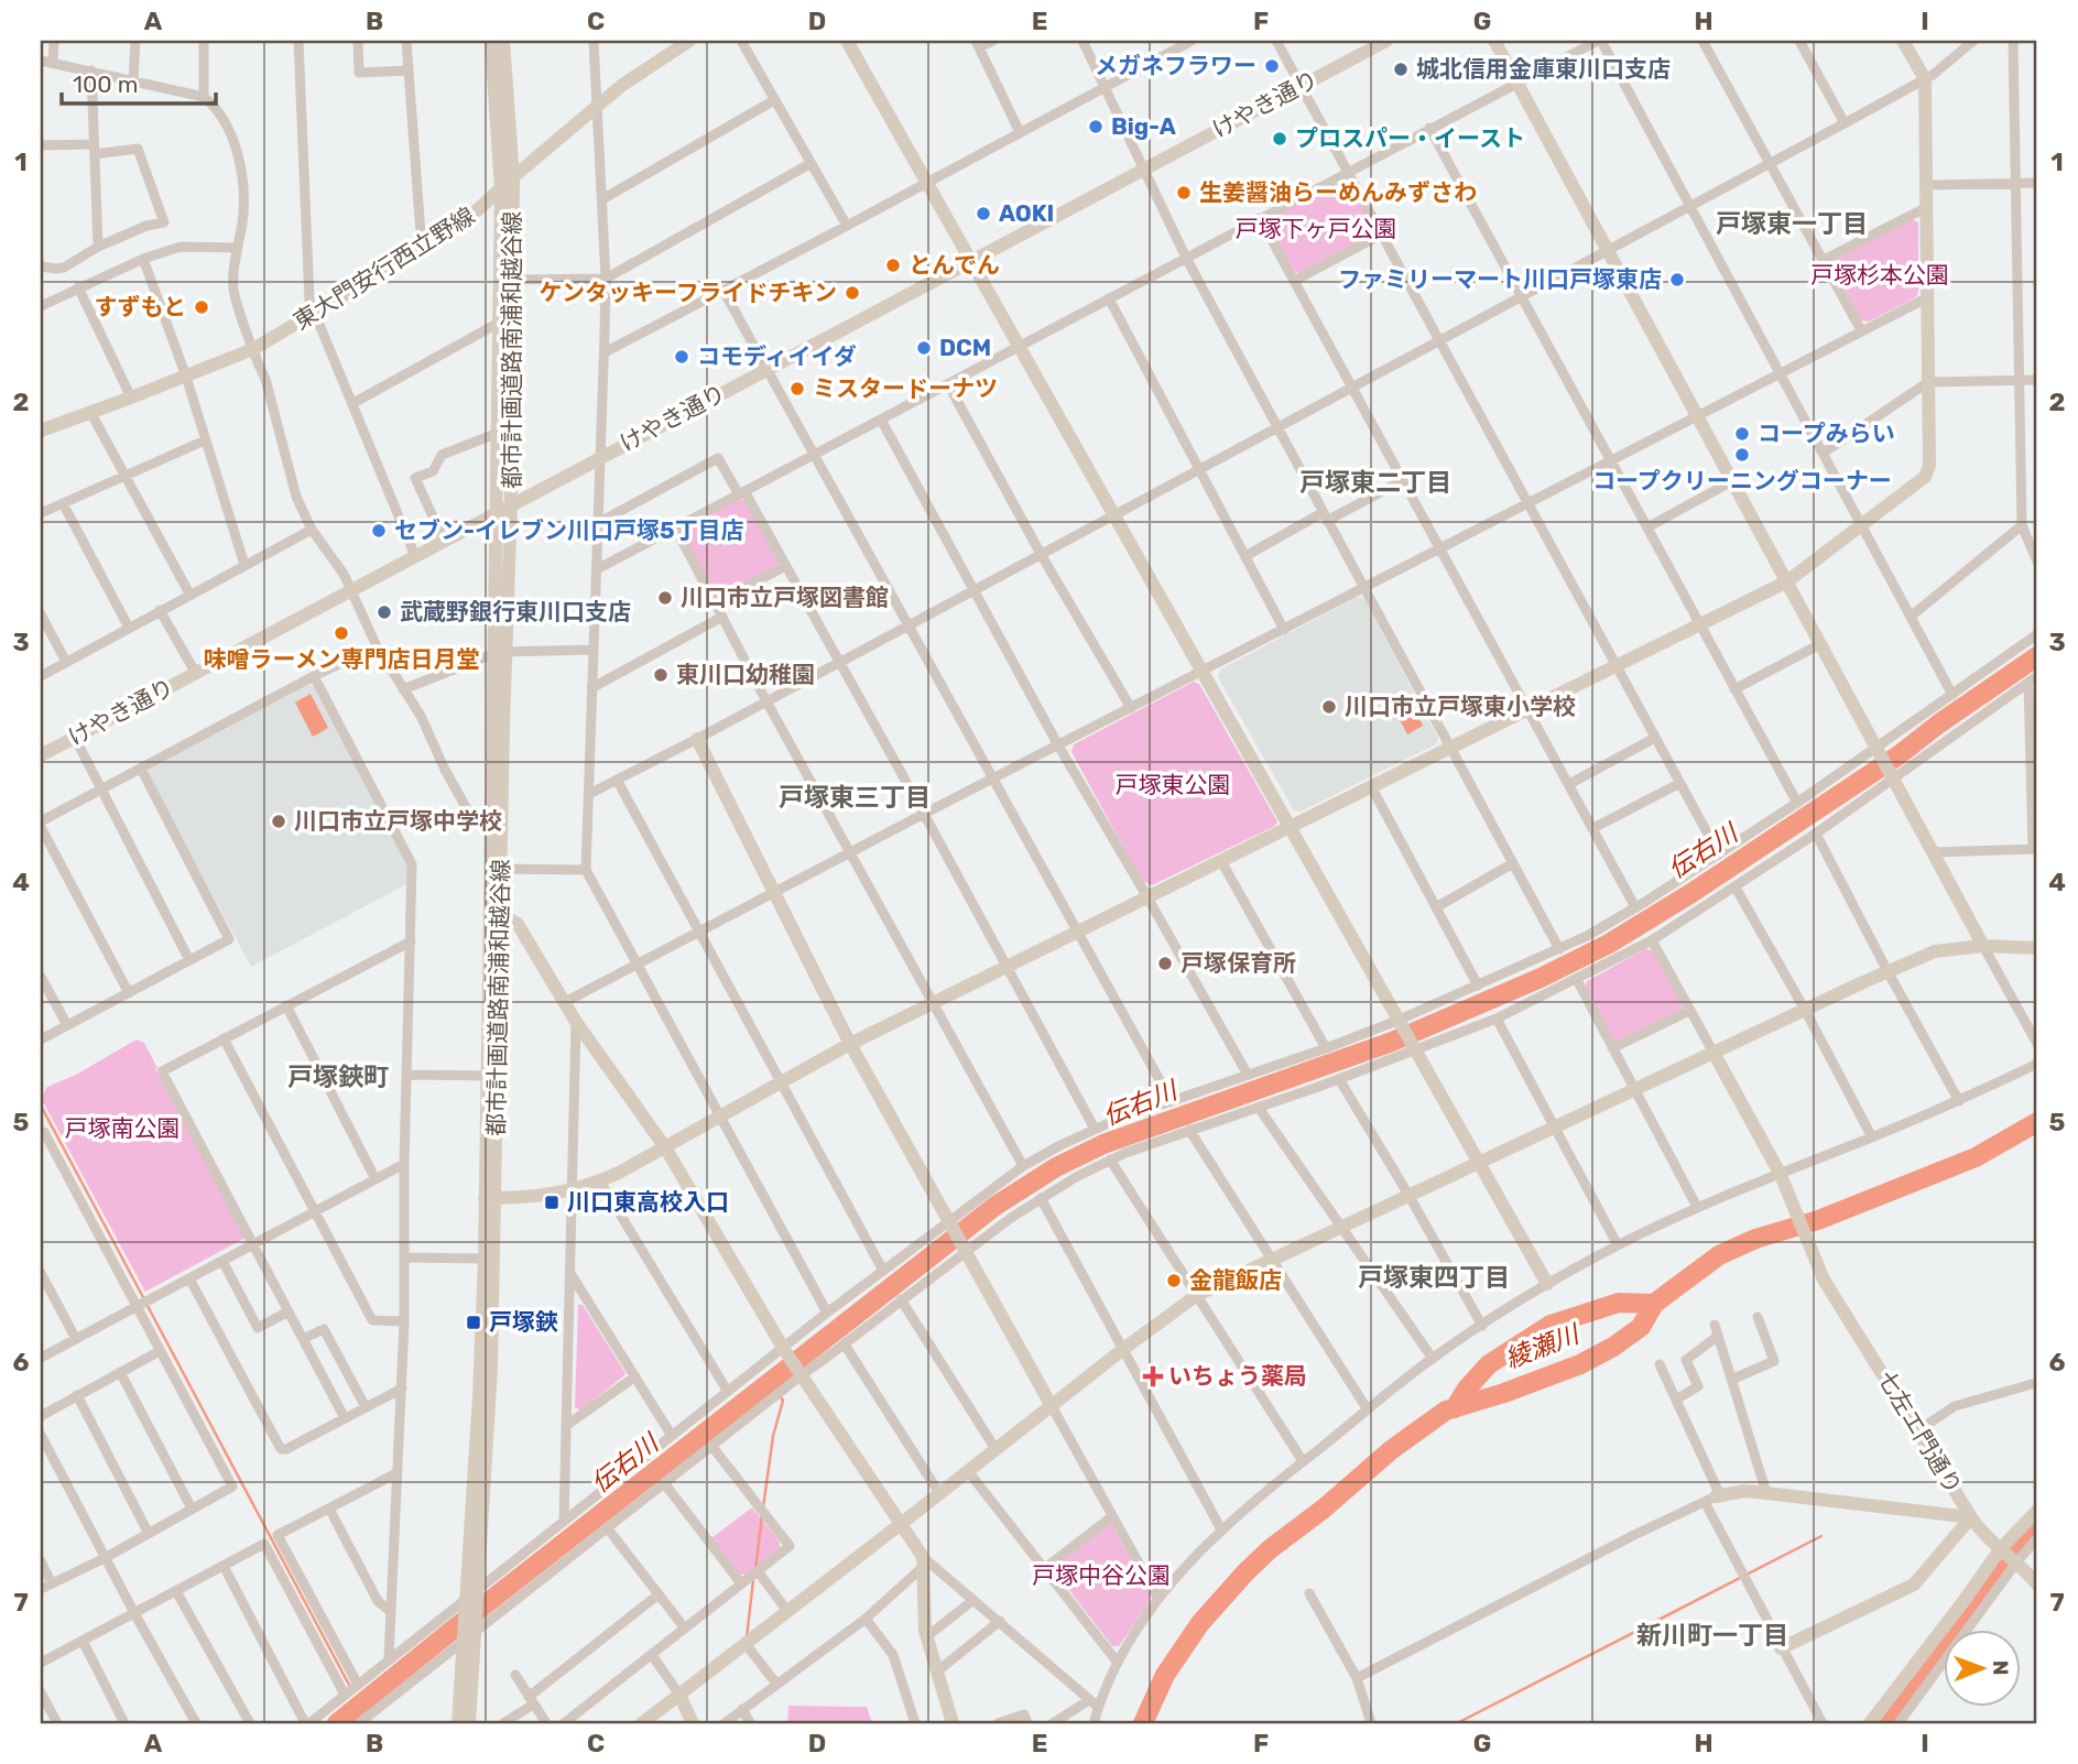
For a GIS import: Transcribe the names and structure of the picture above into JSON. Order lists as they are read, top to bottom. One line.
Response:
{"streets":{"street":["けやき通り","東大門安行西立野線","都市計画道路南浦和越谷線","七左エ門通り"]},"crossings":[["けやき通り","都市計画道路南浦和越谷線"],["東大門安行西立野線","都市計画道路南浦和越谷線"]],"districts":["戸塚東一丁目","戸塚東二丁目","戸塚東三丁目","戸塚鋏町","戸塚東四丁目","新川町一丁目"],"water":["伝右川","綾瀬川"],"parks":["戸塚下ヶ戸公園","戸塚杉本公園","戸塚東公園","戸塚南公園","戸塚中谷公園"],"places":{"other":["メガネフラワー","城北信用金庫東川口支店","Big-A","プロスパー・イースト","生姜醤油らーめんみずさわ","AOKI","とんでん","ファミリーマート川口戸塚東店","ケンタッキーフライドチキン","すずもと","DCM","コモディイイダ","ミスタードーナツ","コープみらい","コープクリーニングコーナー","セブン-イレブン川口戸塚5丁目店","川口市立戸塚図書館","武蔵野銀行東川口支店","味噌ラーメン専門店日月堂","東川口幼稚園","川口市立戸塚東小学校","川口市立戸塚中学校","戸塚保育所","金龍飯店"],"transit":["川口東高校入口","戸塚鋏"],"health":["いちょう薬局"]},"scale_bar":"100 m","north":"right","grid":{"columns":["A","B","C","D","E","F","G","H","I"],"rows":["1","2","3","4","5","6","7"]}}
